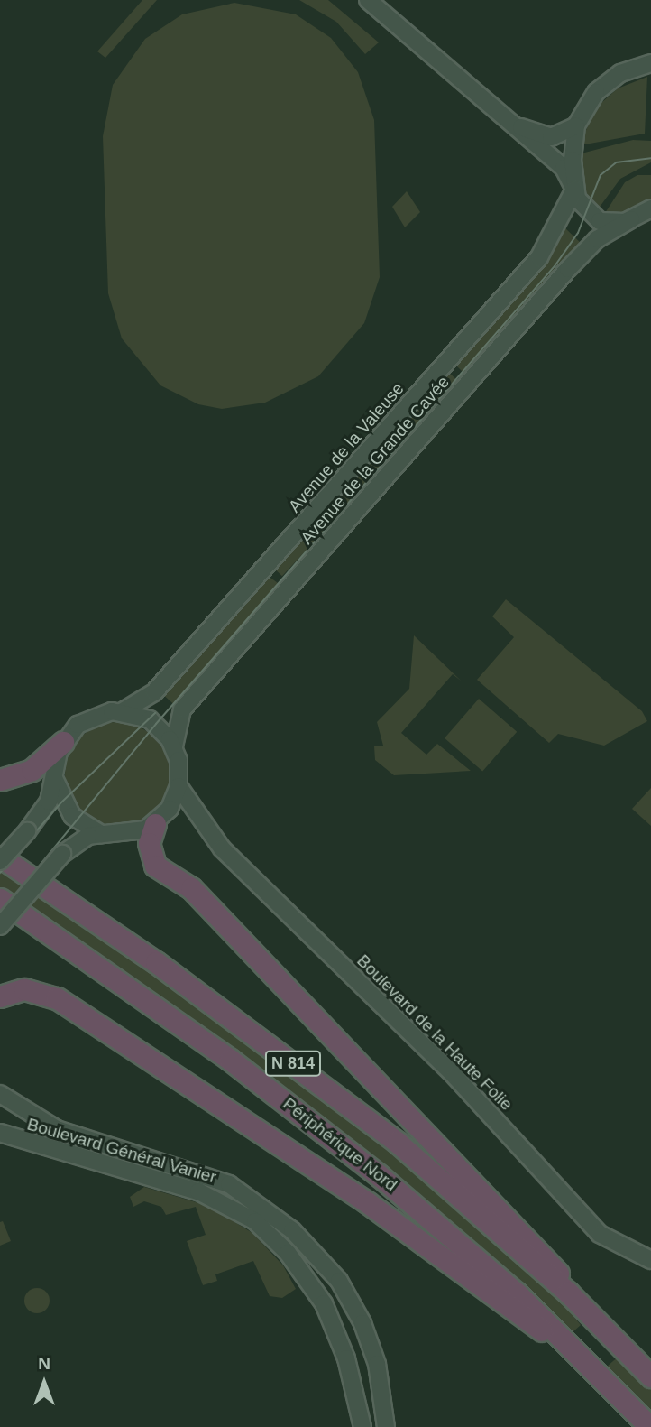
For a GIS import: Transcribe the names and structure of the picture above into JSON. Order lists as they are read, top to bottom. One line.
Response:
{"streets":{"highway":["N 814","Périphérique Nord"],"main road":["Avenue de la Valeuse","Avenue de la Grande Cavée","Boulevard de la Haute Folie","Boulevard Général Vanier"]},"crossings":[["Avenue de la Valeuse","Avenue de la Grande Cavée"],["Avenue de la Valeuse","Boulevard de la Haute Folie"],["Avenue de la Valeuse","N 814"],["Avenue de la Grande Cavée","Boulevard de la Haute Folie"],["Avenue de la Grande Cavée","N 814"],["Boulevard de la Haute Folie","N 814"],["N 814","Périphérique Nord"]],"north":"top"}
